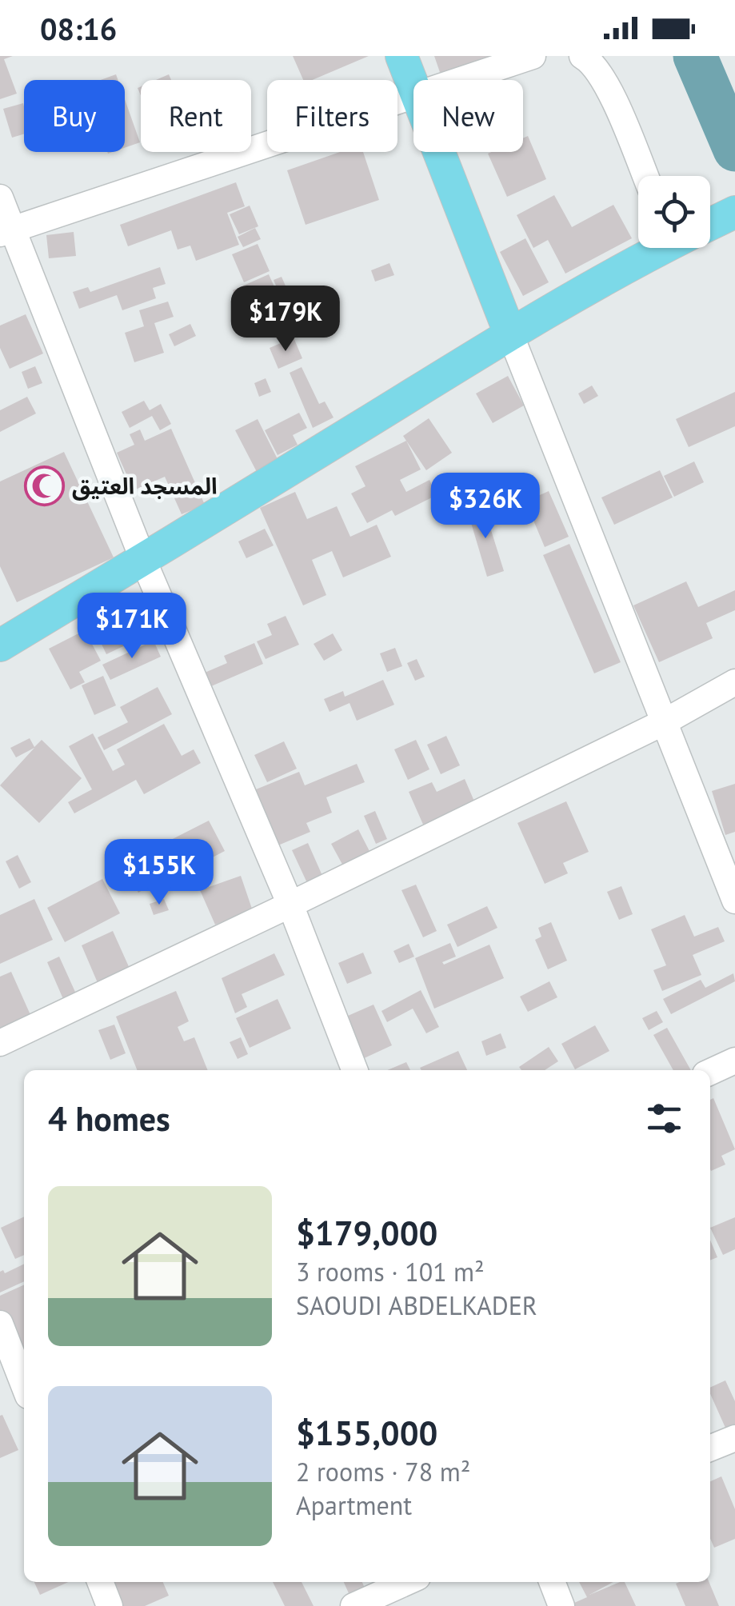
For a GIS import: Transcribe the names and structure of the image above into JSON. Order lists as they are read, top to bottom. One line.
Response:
{"places":{"mosque":["المسجد العتيق"]},"page":{"status":"08:16","chip":["Buy","Rent","Filters","New"],"price":["$179K","$326K","$171K","$155K"],"heading":"4 homes","list":[{"name":"$179,000","note":"3 rooms · 101 m² · SAOUDI ABDELKADER"},{"name":"$155,000","note":"2 rooms · 78 m² · Apartment"}]}}
